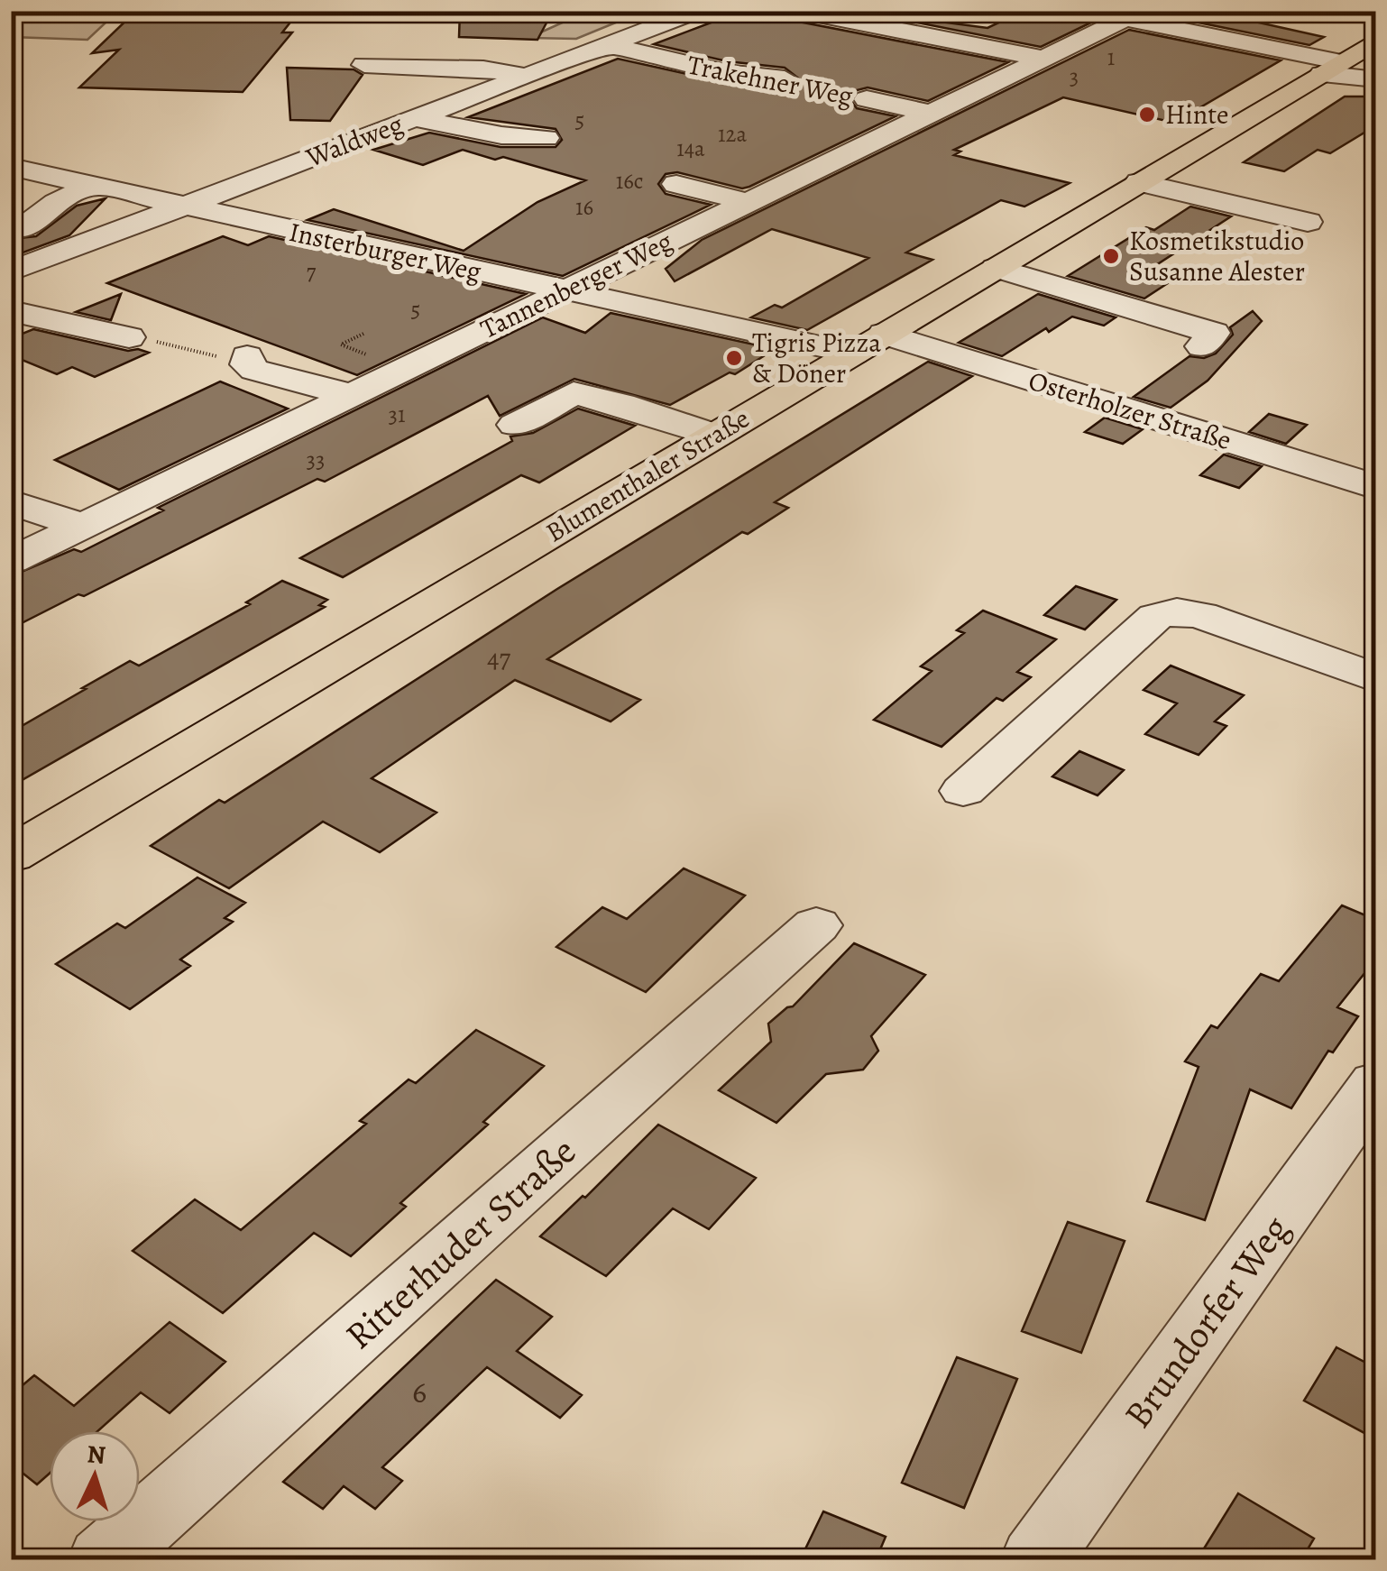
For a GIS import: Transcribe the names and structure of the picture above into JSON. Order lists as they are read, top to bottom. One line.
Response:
{"streets":{"main road":["Blumenthaler Straße"],"street":["Trakehner Weg","Waldweg","Insterburger Weg","Tannenberger Weg","Osterholzer Straße","Ritterhuder Straße","Brundorfer Weg"]},"crossings":[["Trakehner Weg","Waldweg"],["Trakehner Weg","Tannenberger Weg"],["Waldweg","Insterburger Weg"],["Insterburger Weg","Tannenberger Weg"],["Insterburger Weg","Osterholzer Straße"],["Insterburger Weg","Blumenthaler Straße"],["Osterholzer Straße","Blumenthaler Straße"]],"places":["Hinte","Kosmetikstudio Susanne Alester","Tigris Pizza & Döner"],"house_numbers":["1","3","5","12a","14a","16c","16","7","5","31","33","47","6"],"north":"top"}
